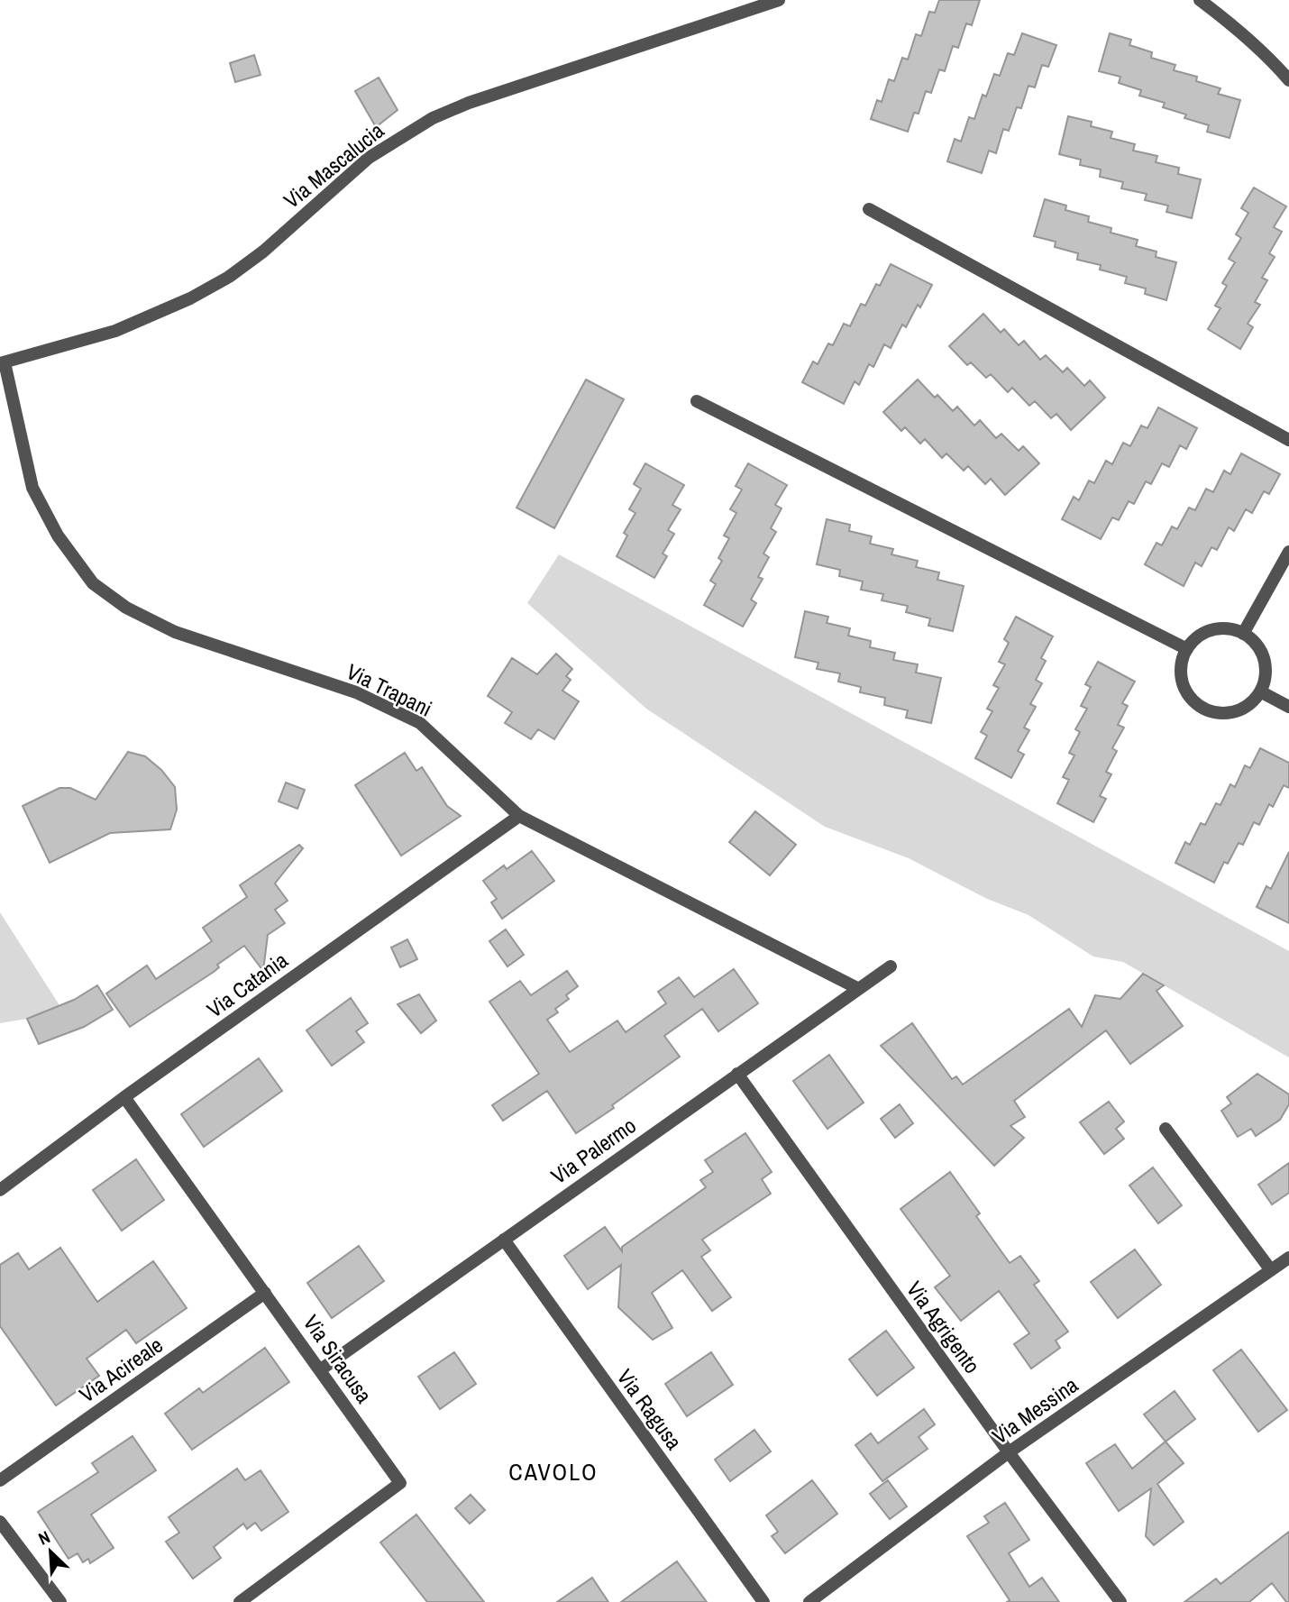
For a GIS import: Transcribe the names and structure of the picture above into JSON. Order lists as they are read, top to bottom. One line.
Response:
{"streets":{"street":["Via Mascalucia","Via Trapani","Via Catania","Via Palermo","Via Agrigento","Via Siracusa","Via Acireale","Via Ragusa","Via Messina"]},"crossings":[["Via Mascalucia","Via Trapani"],["Via Trapani","Via Catania"],["Via Trapani","Via Palermo"],["Via Catania","Via Siracusa"],["Via Palermo","Via Agrigento"],["Via Palermo","Via Siracusa"],["Via Palermo","Via Ragusa"],["Via Agrigento","Via Messina"],["Via Siracusa","Via Acireale"]],"districts":["CAVOLO"],"north":"top left"}
